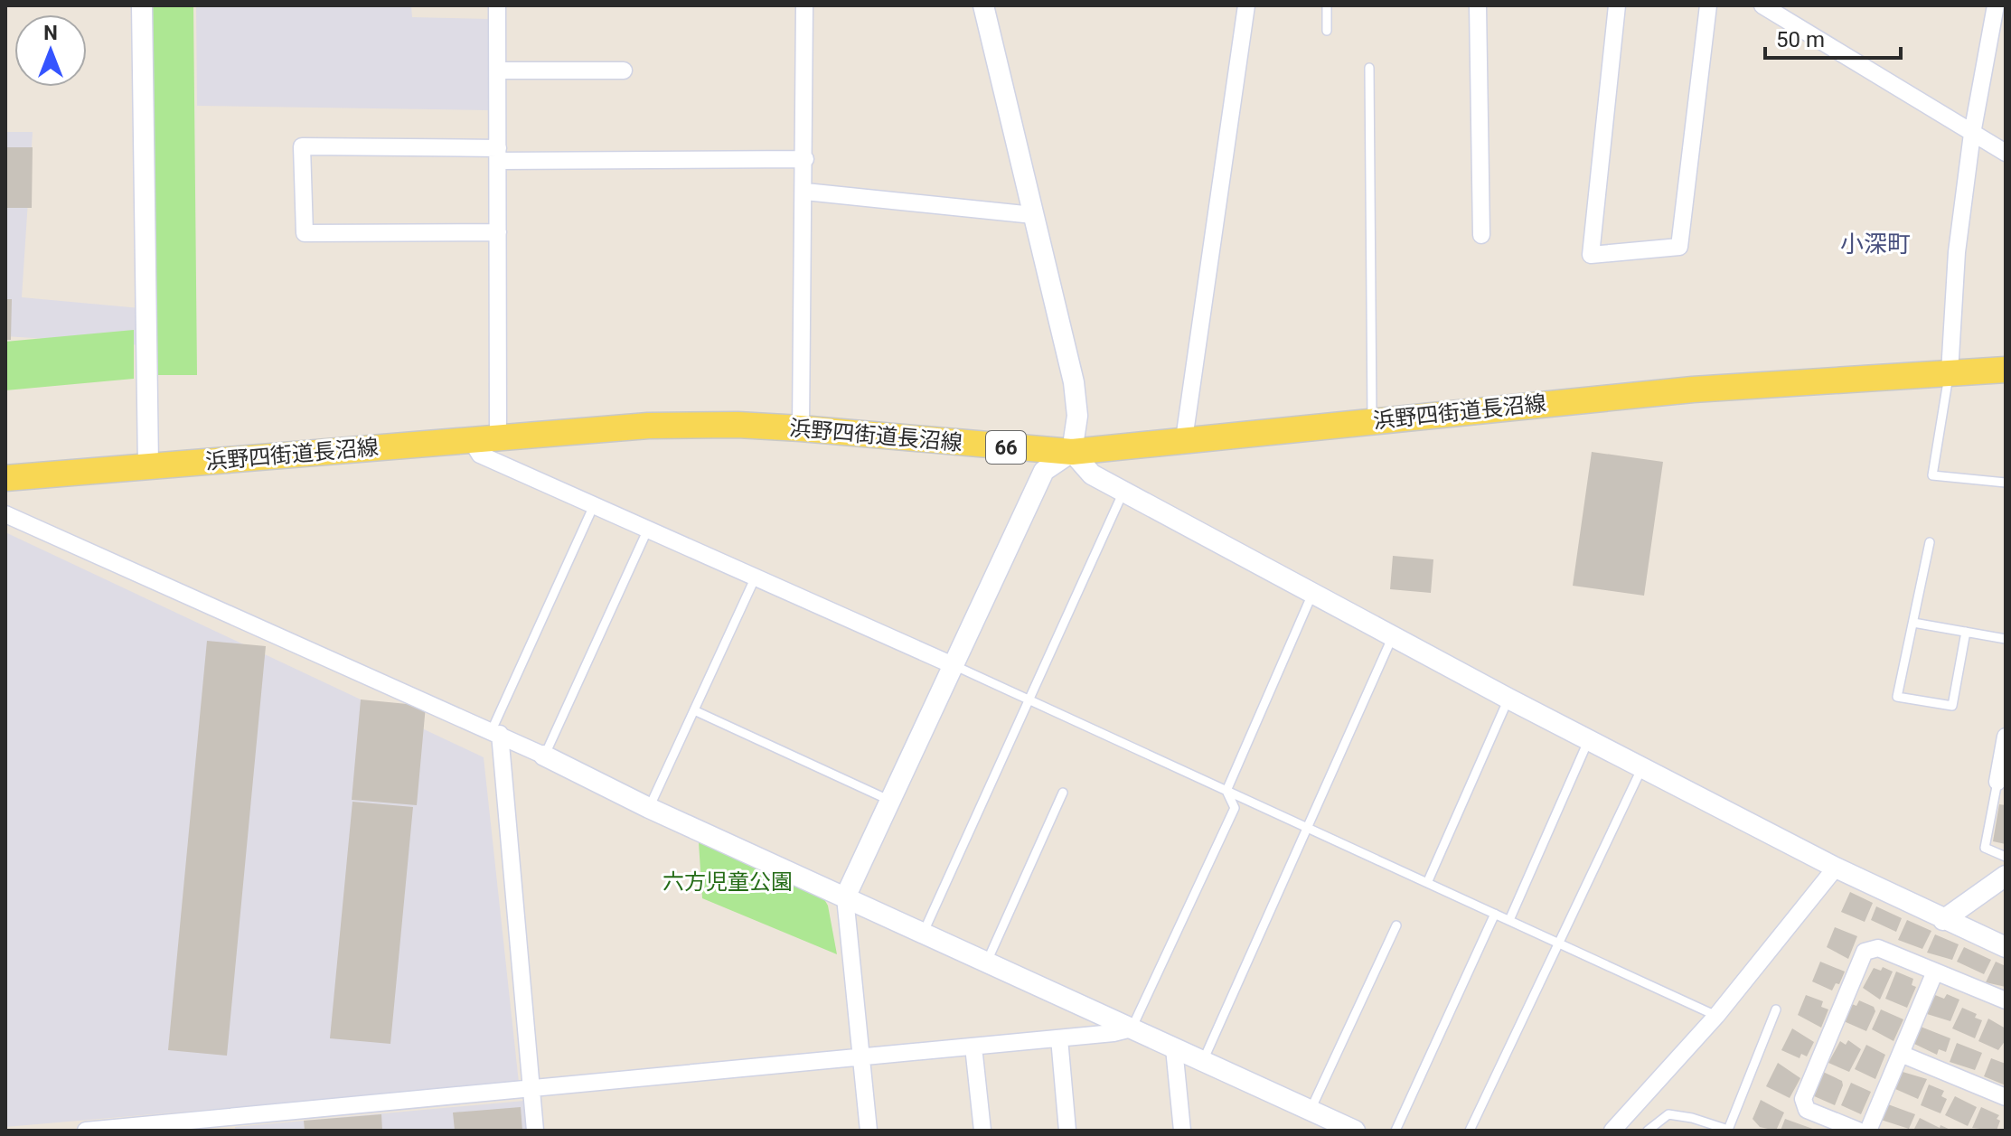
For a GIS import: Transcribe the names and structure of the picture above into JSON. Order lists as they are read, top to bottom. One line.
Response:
{"streets":{"main road":["浜野四街道長沼線","66"]},"districts":["小深町"],"parks":["六方児童公園"],"scale_bar":"50 m","north":"top"}
